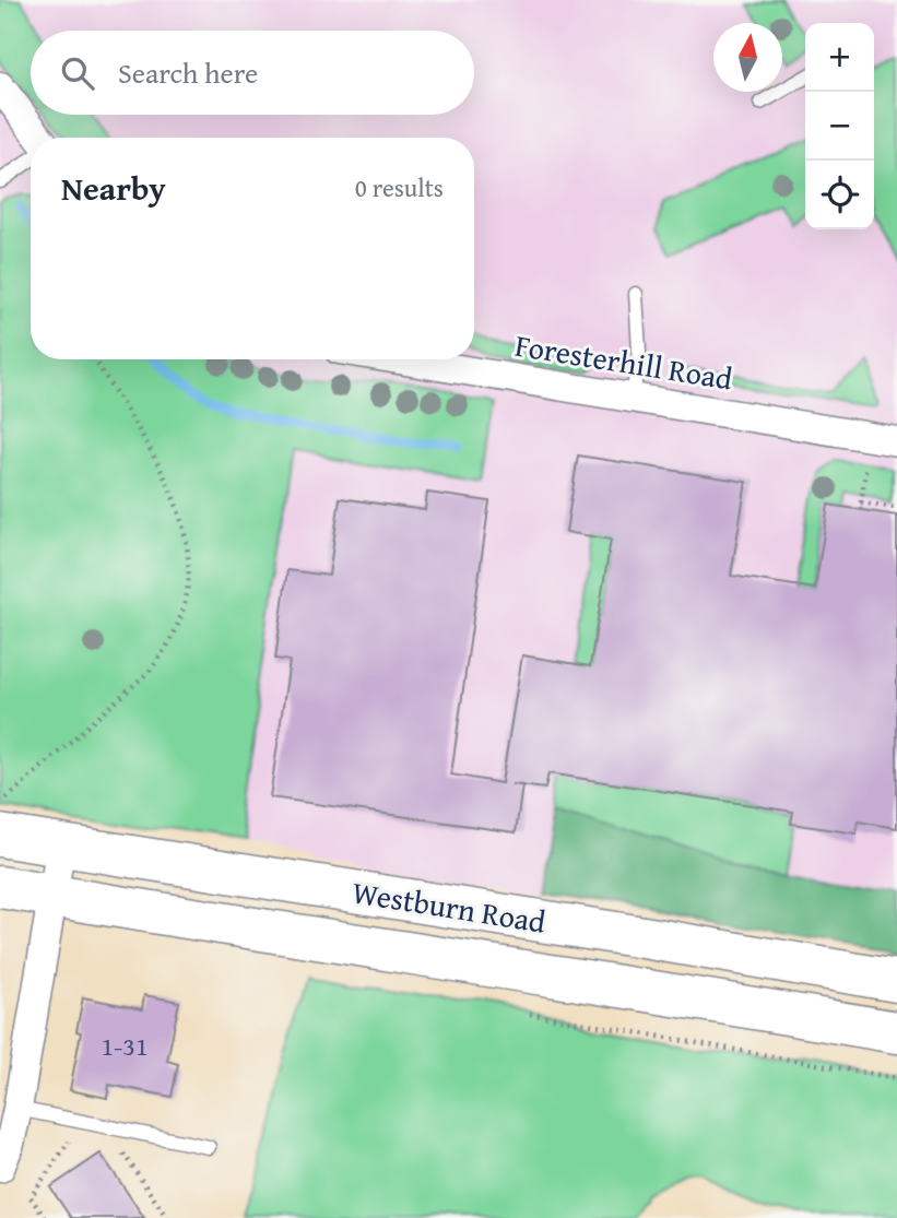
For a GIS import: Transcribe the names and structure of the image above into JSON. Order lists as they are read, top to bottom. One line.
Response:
{"streets":{"main road":["Westburn Road"],"street":["Foresterhill Road"]},"house_numbers":["1-31"],"north":"top","page":{"map_buttons":["+","−"],"search":"Search here","heading":["Nearby","0 results"]}}
